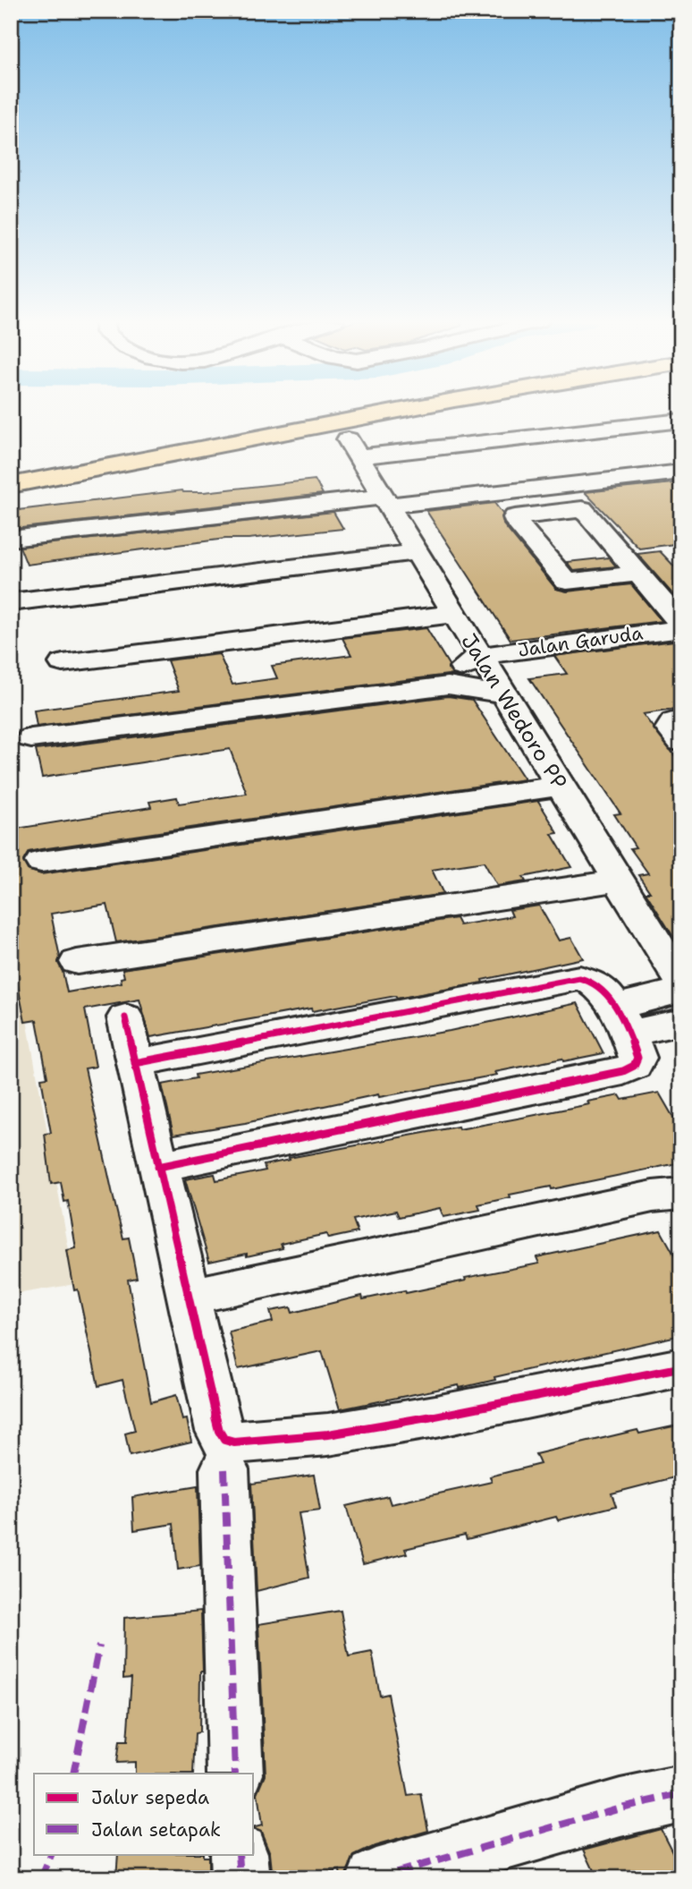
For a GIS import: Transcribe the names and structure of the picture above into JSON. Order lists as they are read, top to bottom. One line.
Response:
{"streets":{"street":["Jalan Garuda","Jalan Wedoro PP"]},"crossings":[["Jalan Garuda","Jalan Wedoro PP"]],"legend":["Jalur sepeda","Jalan setapak"]}
